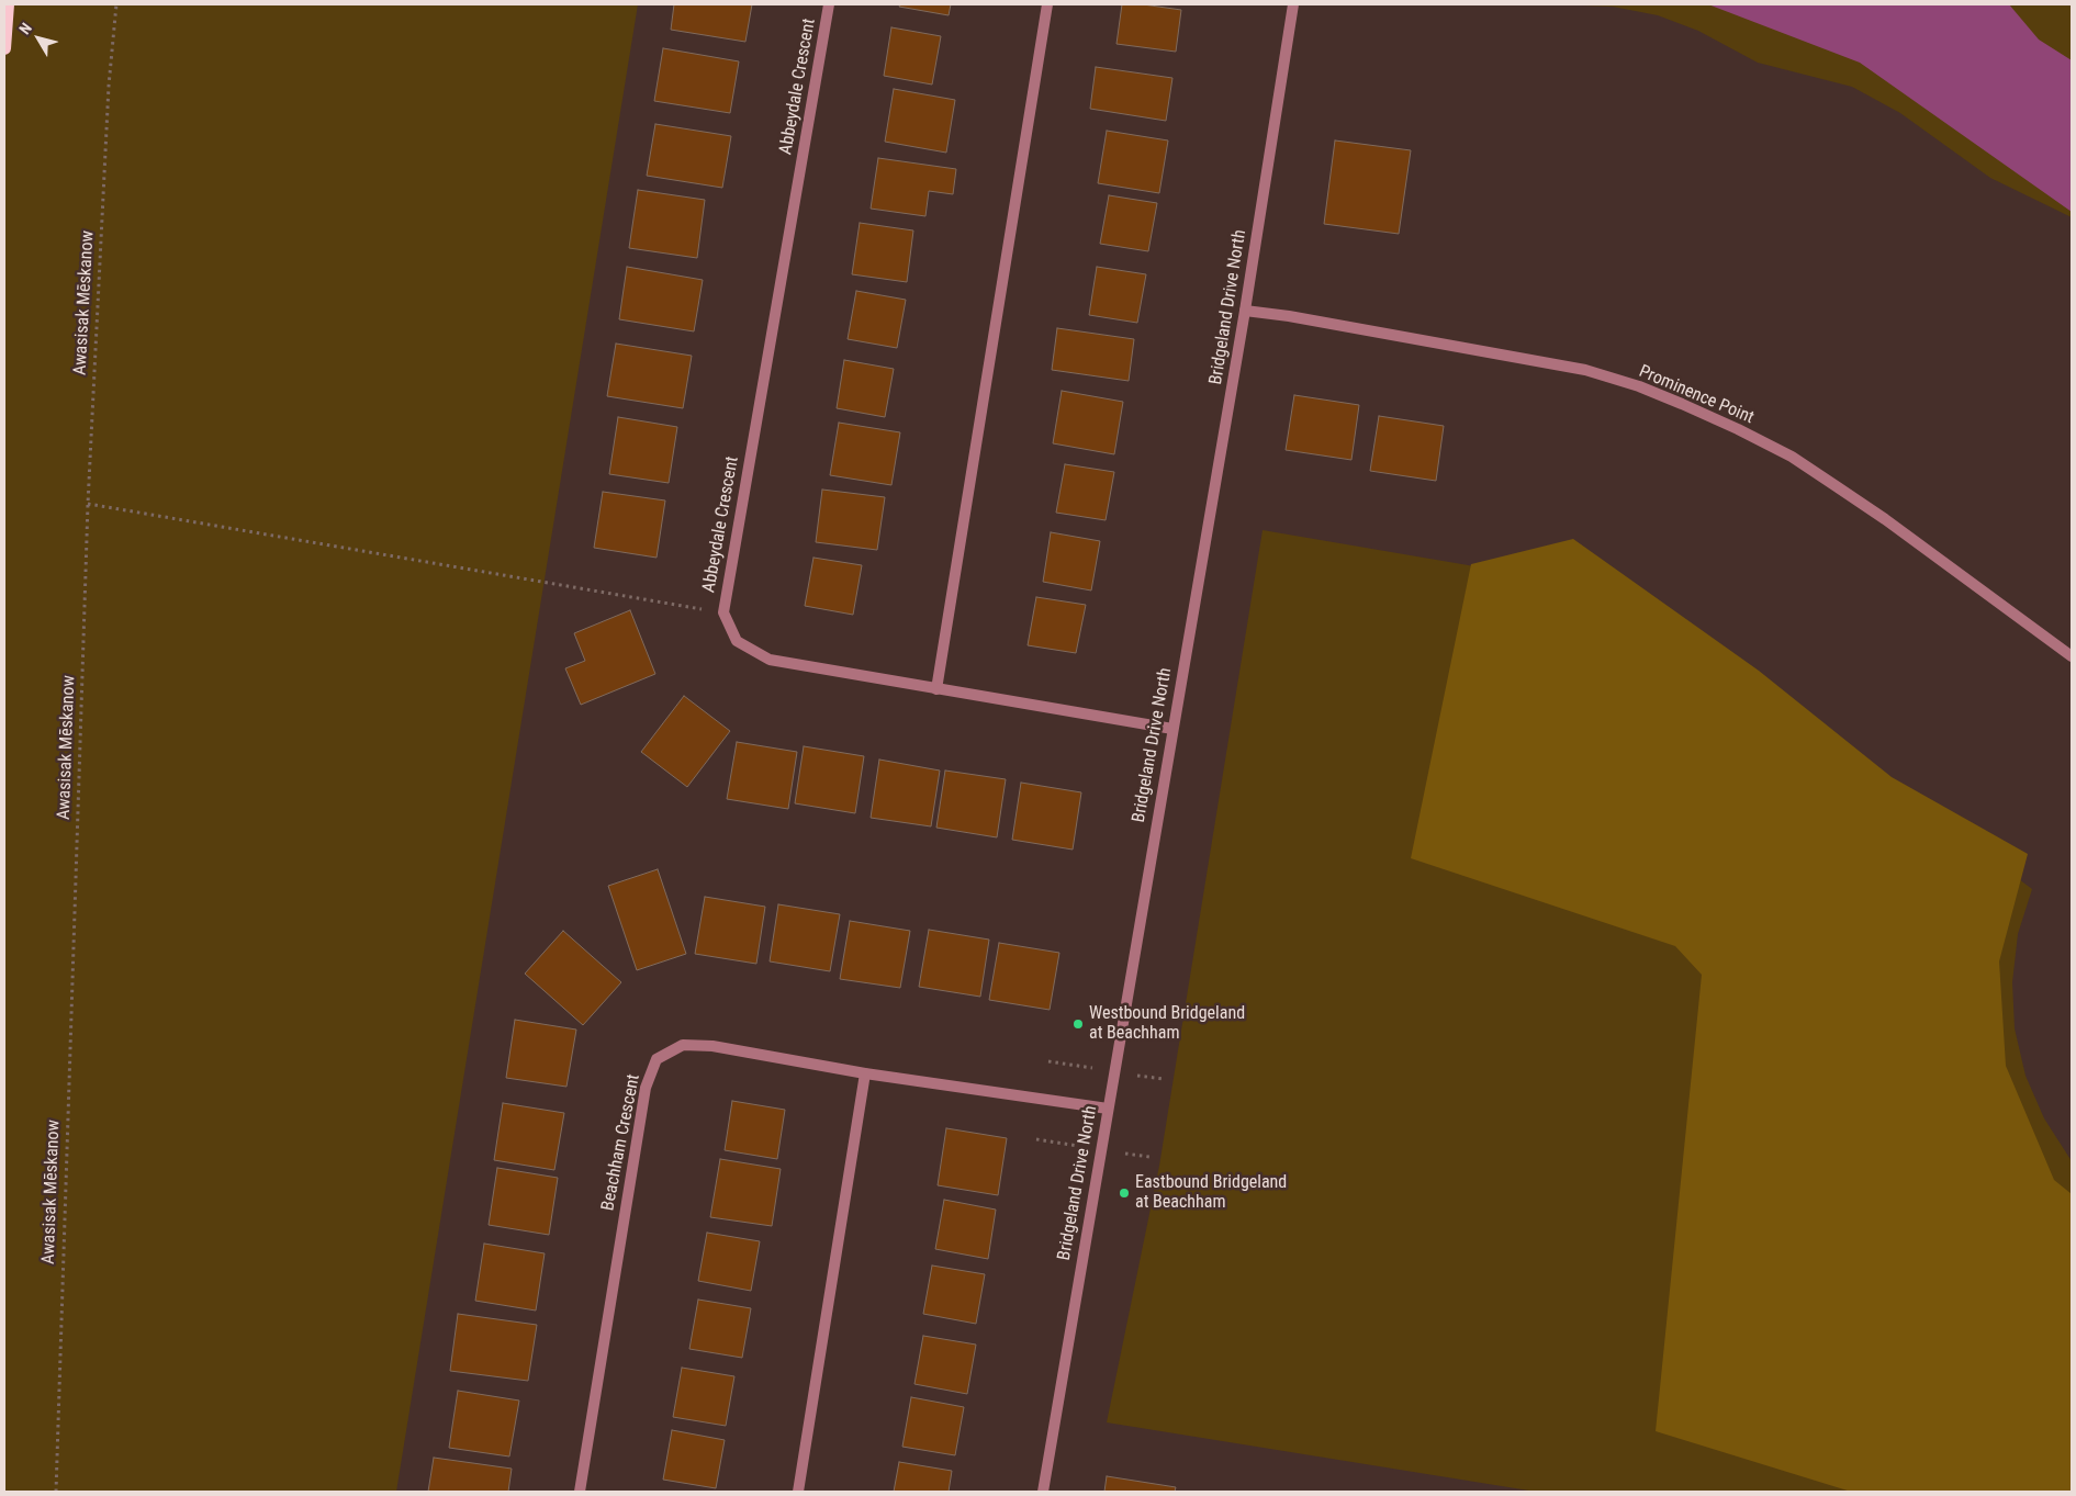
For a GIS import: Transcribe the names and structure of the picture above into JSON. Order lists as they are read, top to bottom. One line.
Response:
{"streets":{"street":["Abbeydale Crescent","Bridgeland Drive North","Prominence Point","Beachham Crescent"],"path":["Awasisak Mēskanow"]},"crossings":[["Abbeydale Crescent","Bridgeland Drive North"],["Bridgeland Drive North","Prominence Point"],["Bridgeland Drive North","Beachham Crescent"]],"places":["Westbound Bridgeland at Beachham","Eastbound Bridgeland at Beachham"],"north":"top left"}
